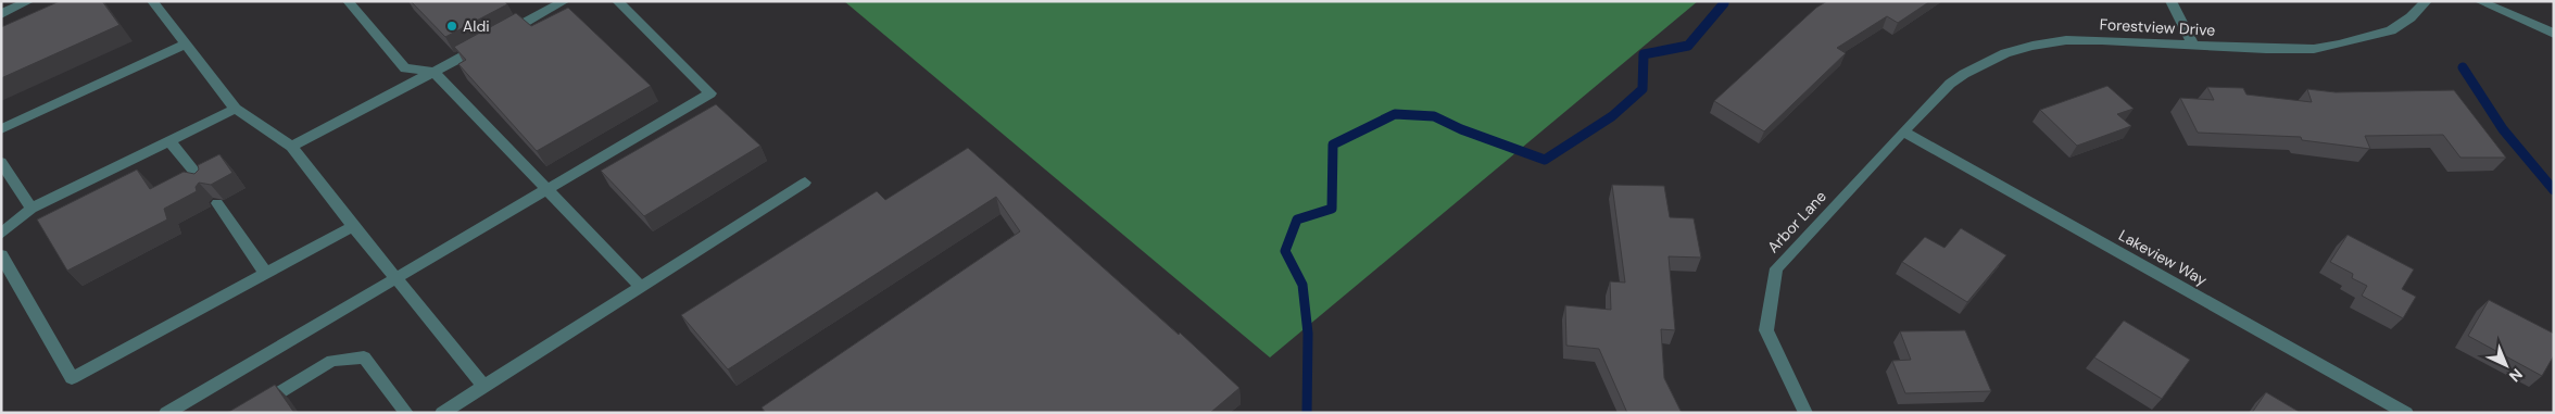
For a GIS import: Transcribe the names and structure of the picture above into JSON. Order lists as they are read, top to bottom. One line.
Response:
{"streets":{"street":["Forestview Drive","Arbor Lane","Lakeview Way"]},"crossings":[["Forestview Drive","Arbor Lane"],["Forestview Drive","Lakeview Way"],["Arbor Lane","Lakeview Way"]],"places":["Aldi"],"north":"bottom right"}
